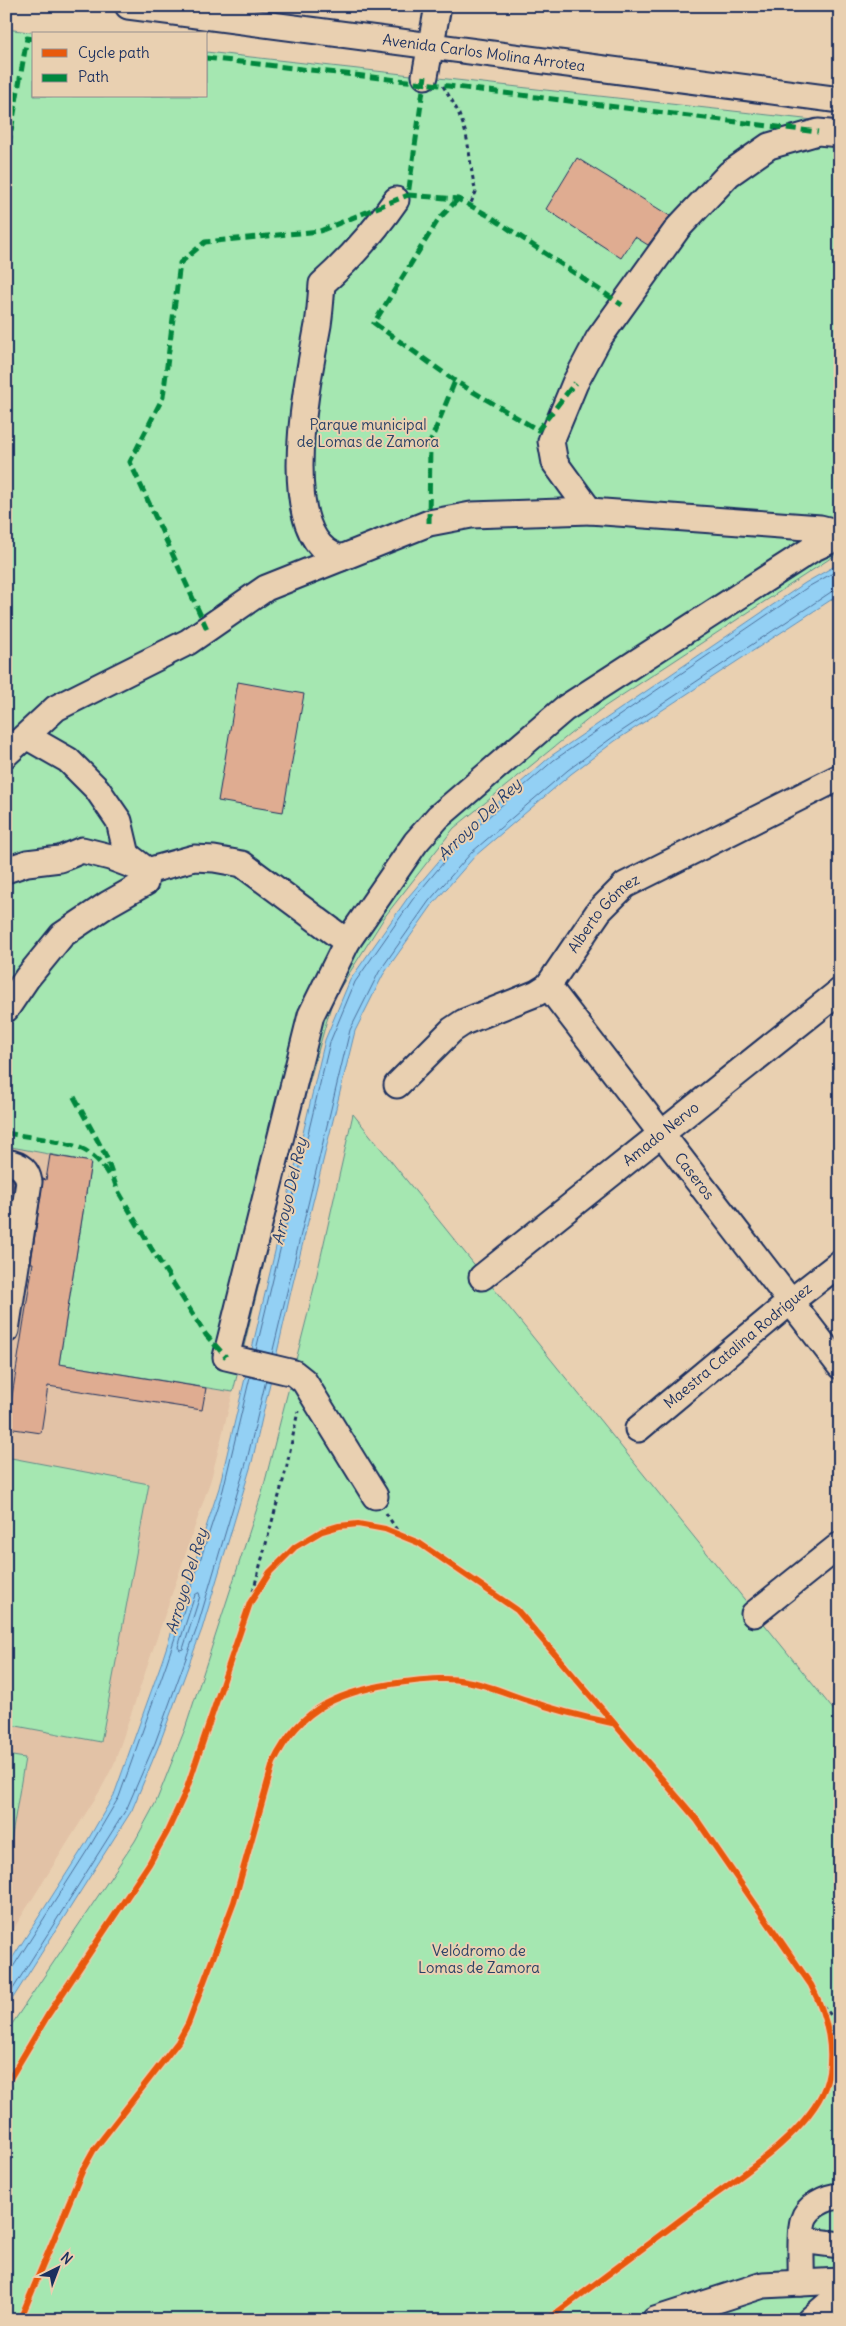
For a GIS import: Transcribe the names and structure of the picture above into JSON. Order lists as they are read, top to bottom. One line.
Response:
{"streets":{"street":["Avenida Carlos Molina Arrotea","Alberto Gómez","Amado Nervo","Caseros","Maestra Catalina Rodríguez"]},"crossings":[["Alberto Gómez","Caseros"],["Amado Nervo","Caseros"],["Caseros","Maestra Catalina Rodríguez"]],"water":["Arroyo Del Rey"],"parks":["Parque municipal de Lomas de Zamora","Velódromo de Lomas de Zamora"],"legend":["Cycle path","Path"],"north":"top right"}
